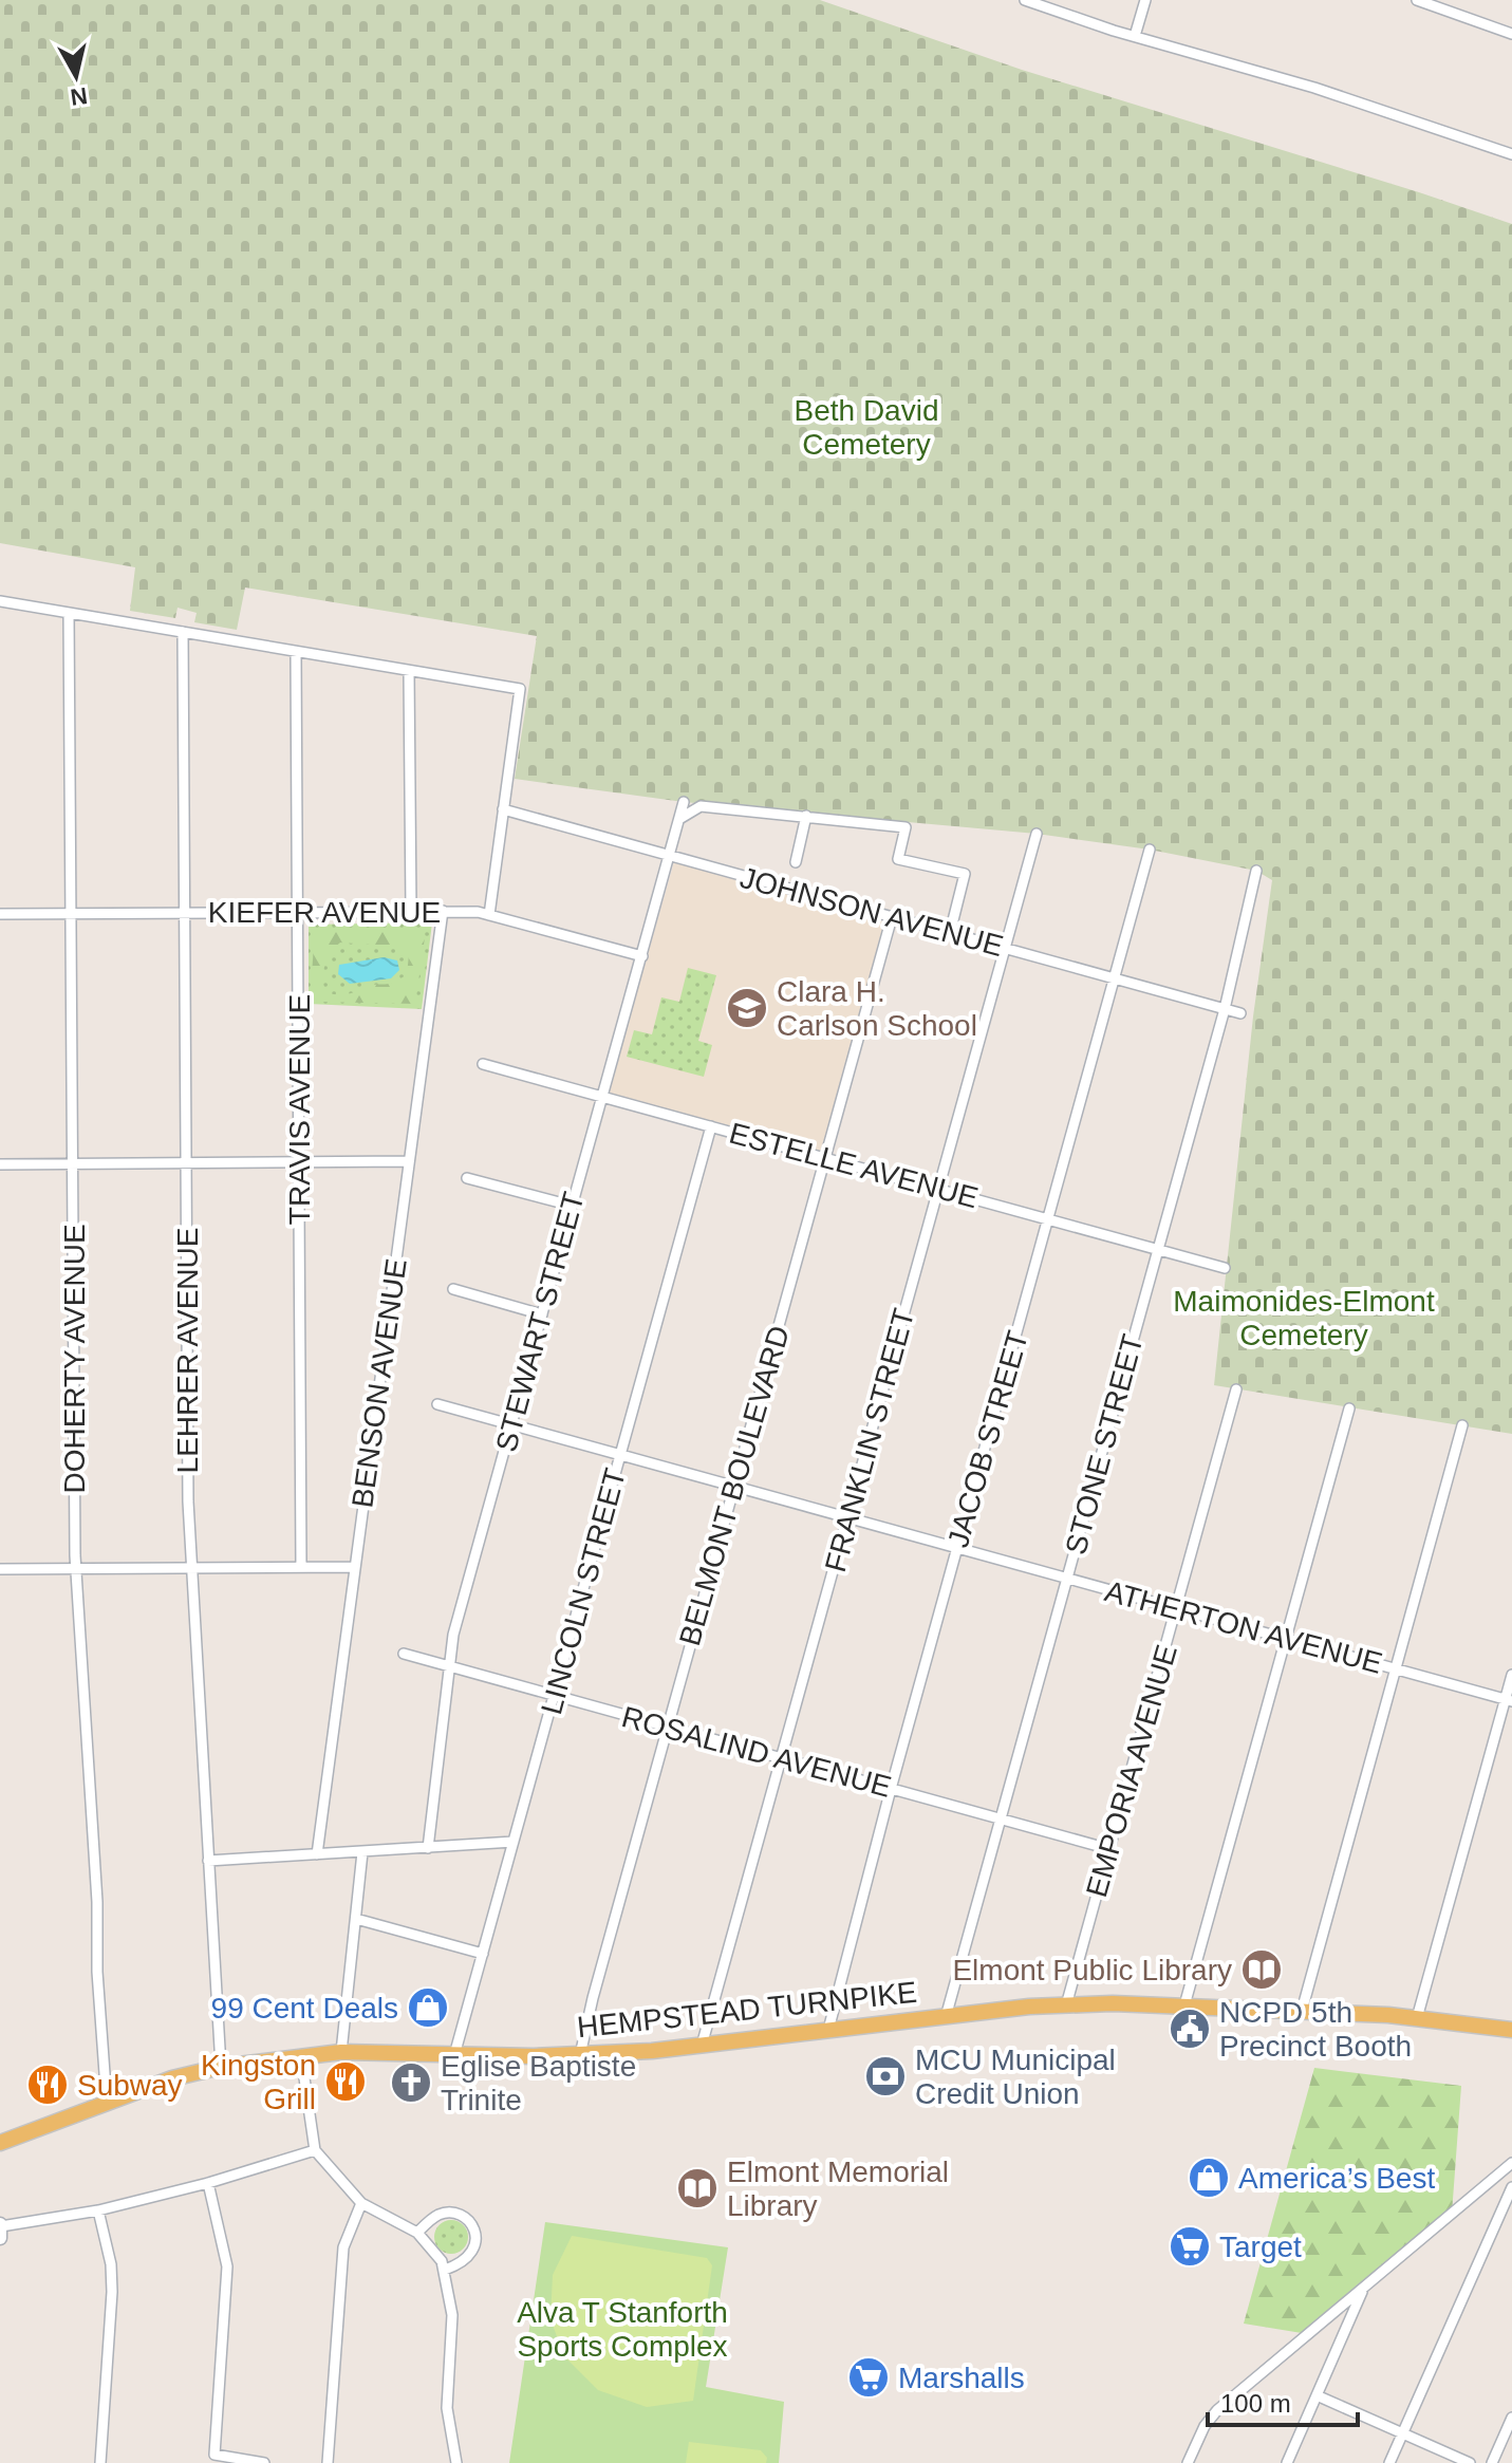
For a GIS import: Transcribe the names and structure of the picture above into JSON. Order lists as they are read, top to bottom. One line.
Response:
{"streets":{"main road":["HEMPSTEAD TURNPIKE"],"street":["KIEFER AVENUE","JOHNSON AVENUE","TRAVIS AVENUE","ESTELLE AVENUE","STEWART STREET","LEHRER AVENUE","DOHERTY AVENUE","BENSON AVENUE","JACOB STREET","FRANKLIN STREET","STONE STREET","BELMONT BOULEVARD","LINCOLN STREET","ATHERTON AVENUE","ROSALIND AVENUE","EMPORIA AVENUE"]},"crossings":[["KIEFER AVENUE","TRAVIS AVENUE"],["KIEFER AVENUE","STEWART STREET"],["KIEFER AVENUE","LEHRER AVENUE"],["KIEFER AVENUE","DOHERTY AVENUE"],["KIEFER AVENUE","BENSON AVENUE"],["JOHNSON AVENUE","STEWART STREET"],["JOHNSON AVENUE","JACOB STREET"],["JOHNSON AVENUE","FRANKLIN STREET"],["JOHNSON AVENUE","STONE STREET"],["JOHNSON AVENUE","BELMONT BOULEVARD"],["ESTELLE AVENUE","STEWART STREET"],["ESTELLE AVENUE","JACOB STREET"],["ESTELLE AVENUE","FRANKLIN STREET"],["ESTELLE AVENUE","STONE STREET"],["ESTELLE AVENUE","BELMONT BOULEVARD"],["ESTELLE AVENUE","LINCOLN STREET"],["STEWART STREET","ATHERTON AVENUE"],["STEWART STREET","ROSALIND AVENUE"],["LEHRER AVENUE","HEMPSTEAD TURNPIKE"],["DOHERTY AVENUE","HEMPSTEAD TURNPIKE"],["JACOB STREET","ATHERTON AVENUE"],["JACOB STREET","ROSALIND AVENUE"],["JACOB STREET","HEMPSTEAD TURNPIKE"],["FRANKLIN STREET","ATHERTON AVENUE"],["FRANKLIN STREET","ROSALIND AVENUE"],["FRANKLIN STREET","HEMPSTEAD TURNPIKE"],["STONE STREET","ATHERTON AVENUE"],["STONE STREET","ROSALIND AVENUE"],["STONE STREET","HEMPSTEAD TURNPIKE"],["BELMONT BOULEVARD","ATHERTON AVENUE"],["BELMONT BOULEVARD","ROSALIND AVENUE"],["BELMONT BOULEVARD","HEMPSTEAD TURNPIKE"],["LINCOLN STREET","ATHERTON AVENUE"],["LINCOLN STREET","ROSALIND AVENUE"],["LINCOLN STREET","HEMPSTEAD TURNPIKE"],["ATHERTON AVENUE","EMPORIA AVENUE"],["ROSALIND AVENUE","EMPORIA AVENUE"],["EMPORIA AVENUE","HEMPSTEAD TURNPIKE"]],"parks":["Beth David Cemetery","Maimonides-Elmont Cemetery","Alva T Stanforth Sports Complex"],"places":{"school or university":["Clara H. Carlson School"],"library":["Elmont Public Library","Elmont Memorial Library"],"shop":["99 Cent Deals","America’s Best"],"public building":["NCPD 5th Precinct Booth"],"bank":["MCU Municipal Credit Union"],"restaurant":["Kingston Grill","Subway"],"church":["Eglise Baptiste Trinite"],"supermarket":["Target","Marshalls"]},"scale_bar":"100 m","north":"bottom"}
